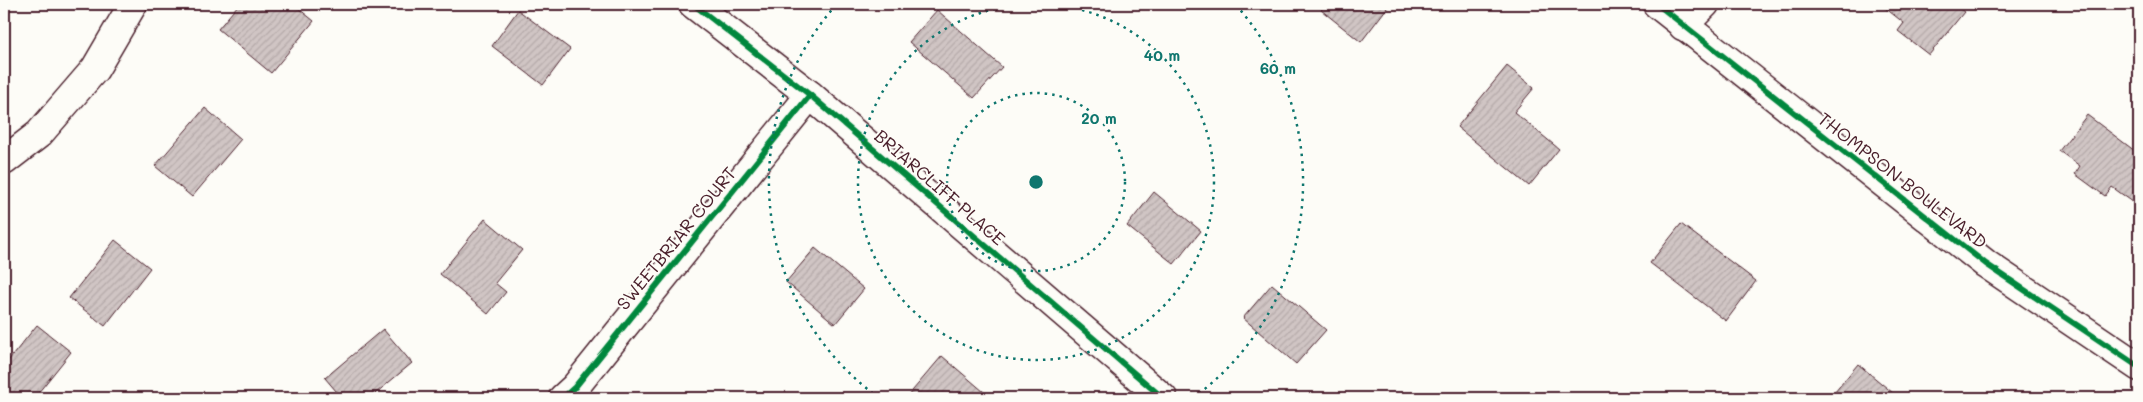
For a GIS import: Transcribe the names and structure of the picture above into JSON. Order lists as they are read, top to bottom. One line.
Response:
{"streets":{"street":["THOMPSON BOULEVARD","BRIARCLIFF PLACE","SWEETBRIAR COURT"]},"crossings":[["BRIARCLIFF PLACE","SWEETBRIAR COURT"]],"rings":["40 m","60 m","20 m"]}
